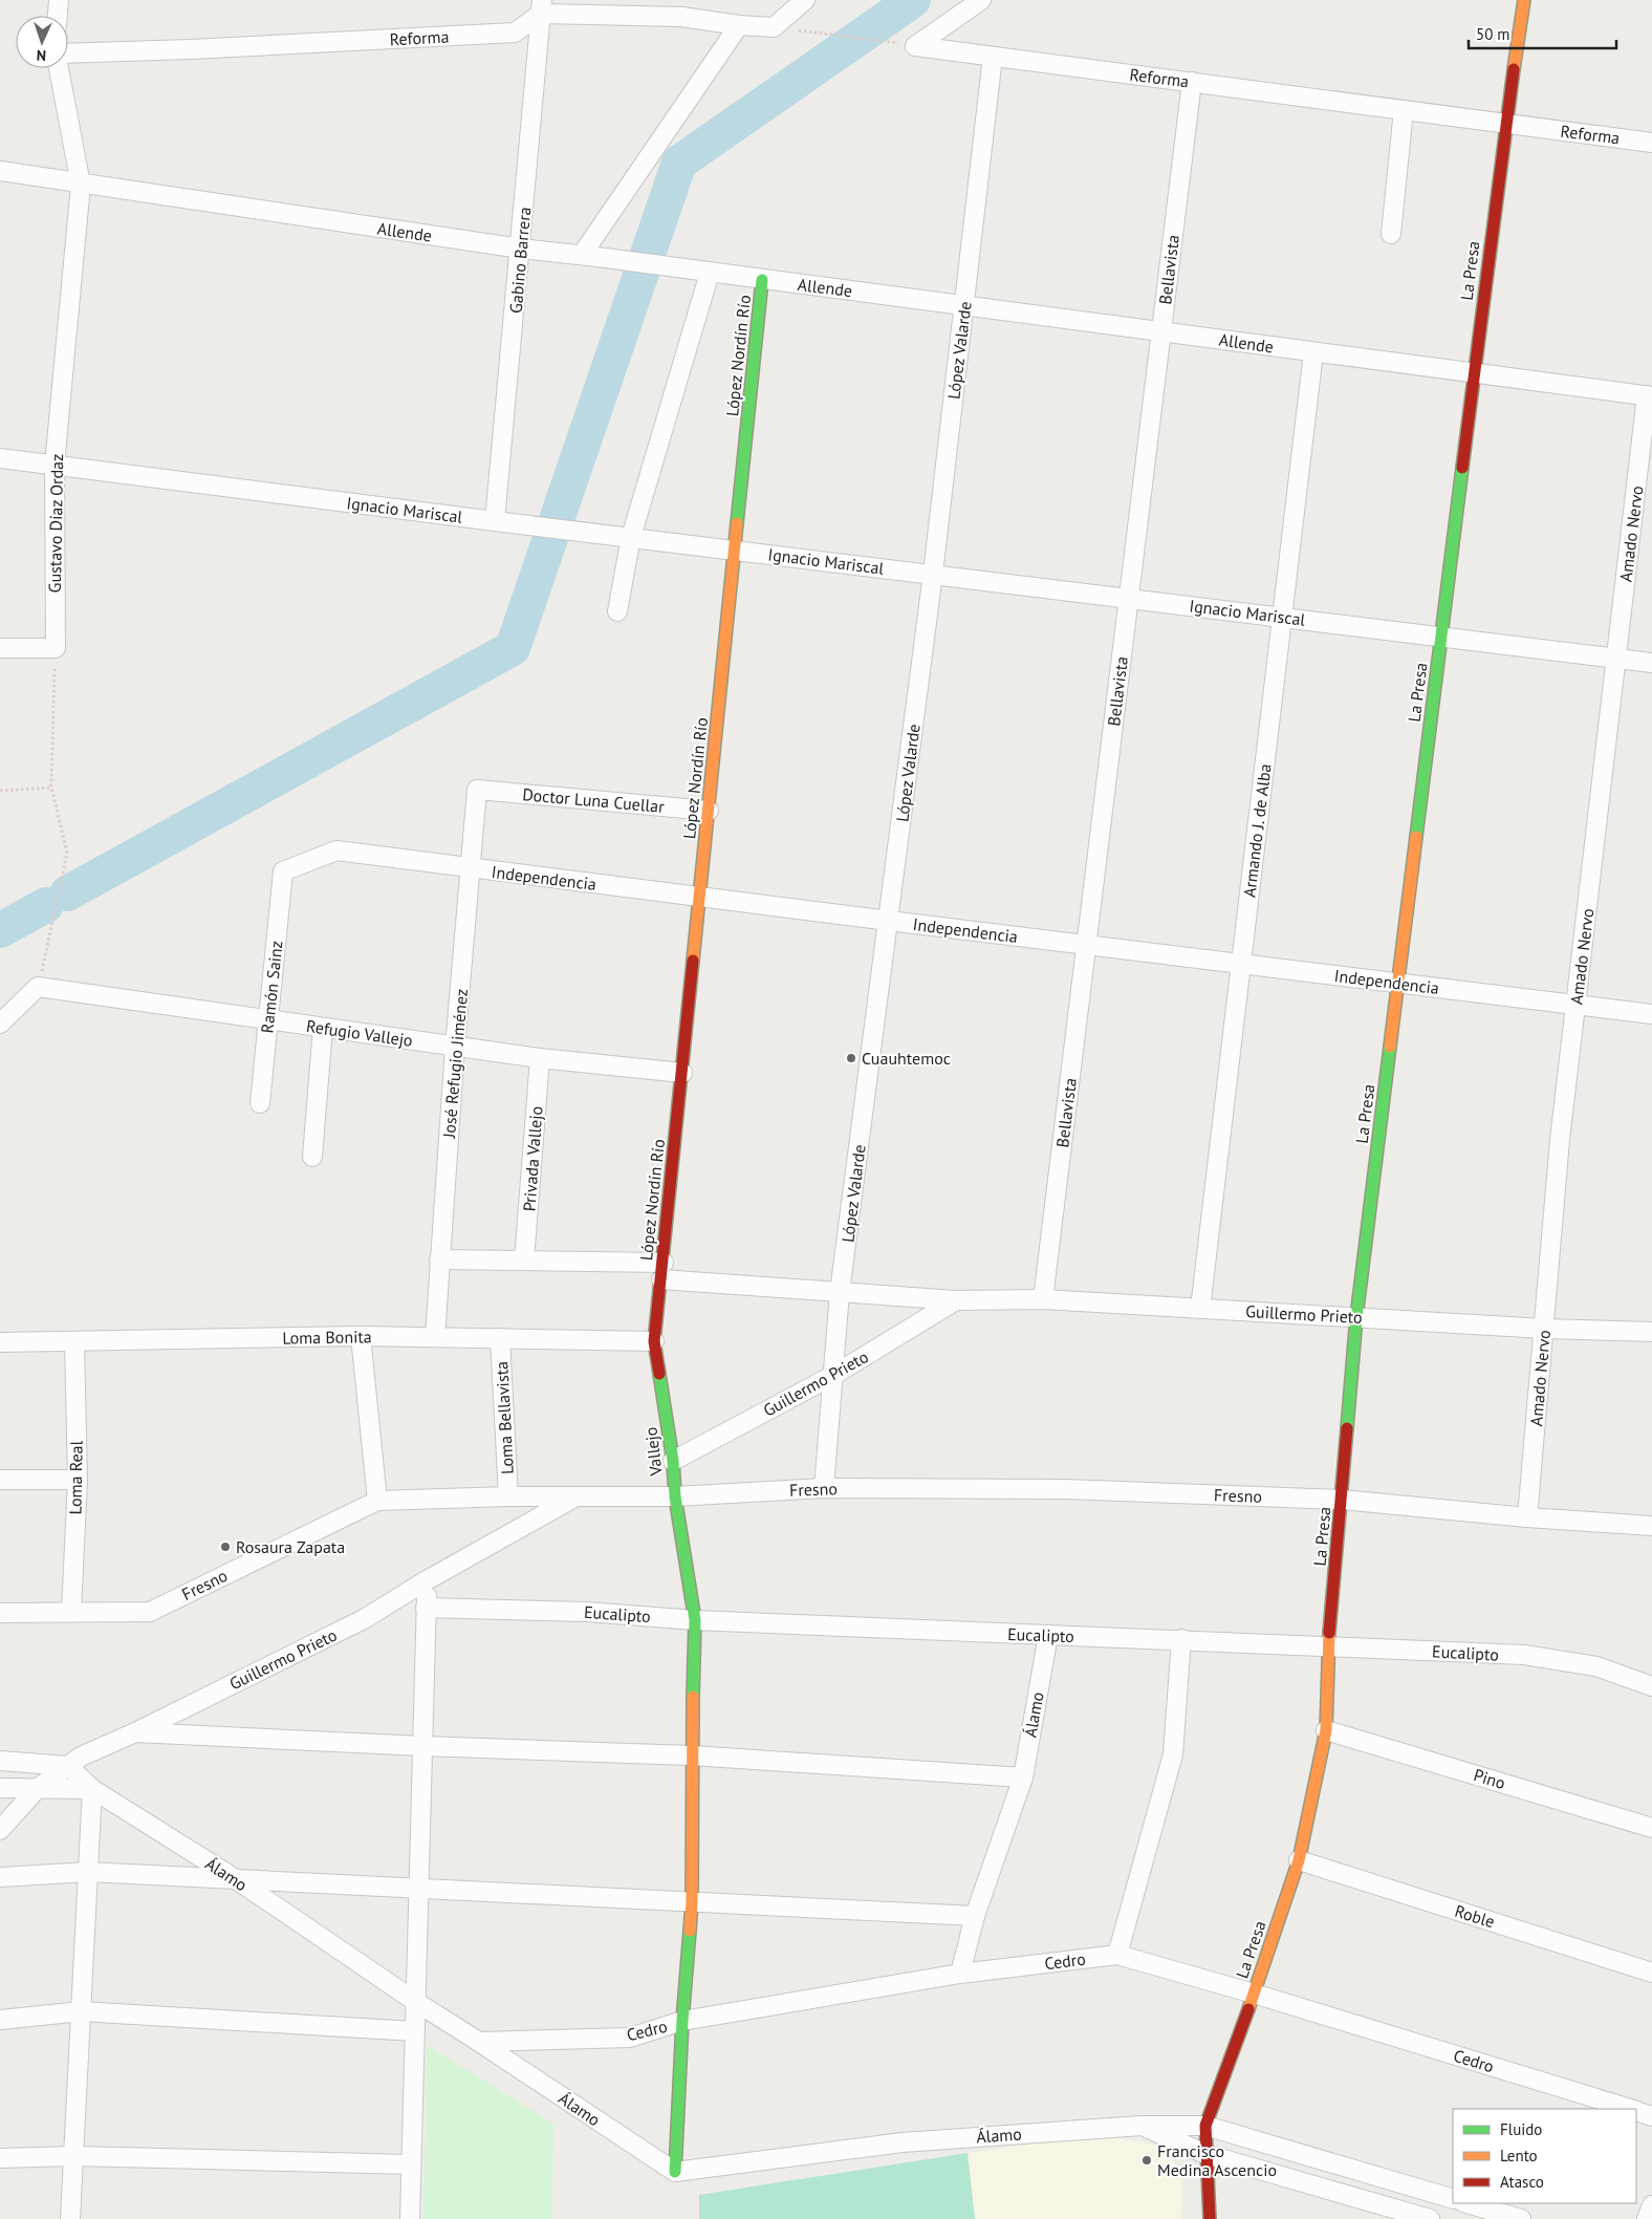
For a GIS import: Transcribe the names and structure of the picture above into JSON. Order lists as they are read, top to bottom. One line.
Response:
{"streets":{"street":["Reforma","Allende","Gabino Barrera","Bellavista","La Presa","López Valarde","López Nordín Río","Ignacio Mariscal","Gustavo Díaz Ordaz","Amado Nervo","Doctor Luna Cuellar","Armando J. de Alba","Independencia","Ramón Sainz","Refugio Vallejo","José Refugio Jiménez","Privada Vallejo","Guillermo Prieto","Loma Bonita","Loma Bellavista","Vallejo","Loma Real","Fresno","Eucalipto","Álamo","Pino","Roble","Cedro"]},"crossings":[["Reforma","Gabino Barrera"],["Reforma","Bellavista"],["Reforma","La Presa"],["Reforma","López Valarde"],["Allende","Gabino Barrera"],["Allende","Bellavista"],["Allende","La Presa"],["Allende","López Valarde"],["Allende","López Nordín Río"],["Allende","Gustavo Díaz Ordaz"],["Allende","Amado Nervo"],["Allende","Armando J. de Alba"],["Gabino Barrera","Ignacio Mariscal"],["Bellavista","Ignacio Mariscal"],["Bellavista","Independencia"],["Bellavista","Guillermo Prieto"],["La Presa","Ignacio Mariscal"],["La Presa","Independencia"],["La Presa","Guillermo Prieto"],["La Presa","Fresno"],["La Presa","Eucalipto"],["La Presa","Álamo"],["La Presa","Pino"],["La Presa","Roble"],["La Presa","Cedro"],["López Valarde","Ignacio Mariscal"],["López Valarde","Independencia"],["López Valarde","Guillermo Prieto"],["López Valarde","Fresno"],["López Nordín Río","Ignacio Mariscal"],["López Nordín Río","Doctor Luna Cuellar"],["López Nordín Río","Independencia"],["López Nordín Río","Refugio Vallejo"],["López Nordín Río","Guillermo Prieto"],["López Nordín Río","Vallejo"],["Ignacio Mariscal","Gustavo Díaz Ordaz"],["Ignacio Mariscal","Amado Nervo"],["Ignacio Mariscal","Armando J. de Alba"],["Amado Nervo","Independencia"],["Amado Nervo","Guillermo Prieto"],["Amado Nervo","Fresno"],["Doctor Luna Cuellar","José Refugio Jiménez"],["Armando J. de Alba","Independencia"],["Armando J. de Alba","Guillermo Prieto"],["Independencia","Ramón Sainz"],["Independencia","José Refugio Jiménez"],["Ramón Sainz","Refugio Vallejo"],["Refugio Vallejo","José Refugio Jiménez"],["Refugio Vallejo","Privada Vallejo"],["José Refugio Jiménez","Guillermo Prieto"],["José Refugio Jiménez","Loma Bonita"],["Privada Vallejo","Guillermo Prieto"],["Guillermo Prieto","Vallejo"],["Guillermo Prieto","Fresno"],["Guillermo Prieto","Álamo"],["Loma Bonita","Loma Bellavista"],["Loma Bonita","Vallejo"],["Loma Bonita","Loma Real"],["Loma Bellavista","Fresno"],["Vallejo","Fresno"],["Vallejo","Eucalipto"],["Vallejo","Álamo"],["Vallejo","Cedro"],["Loma Real","Fresno"],["Eucalipto","Álamo"],["Álamo","Cedro"]],"places":["Cuauhtemoc","Rosaura Zapata","Francisco Medina Ascencio"],"legend":["Fluido","Lento","Atasco"],"scale_bar":"50 m","north":"bottom"}
